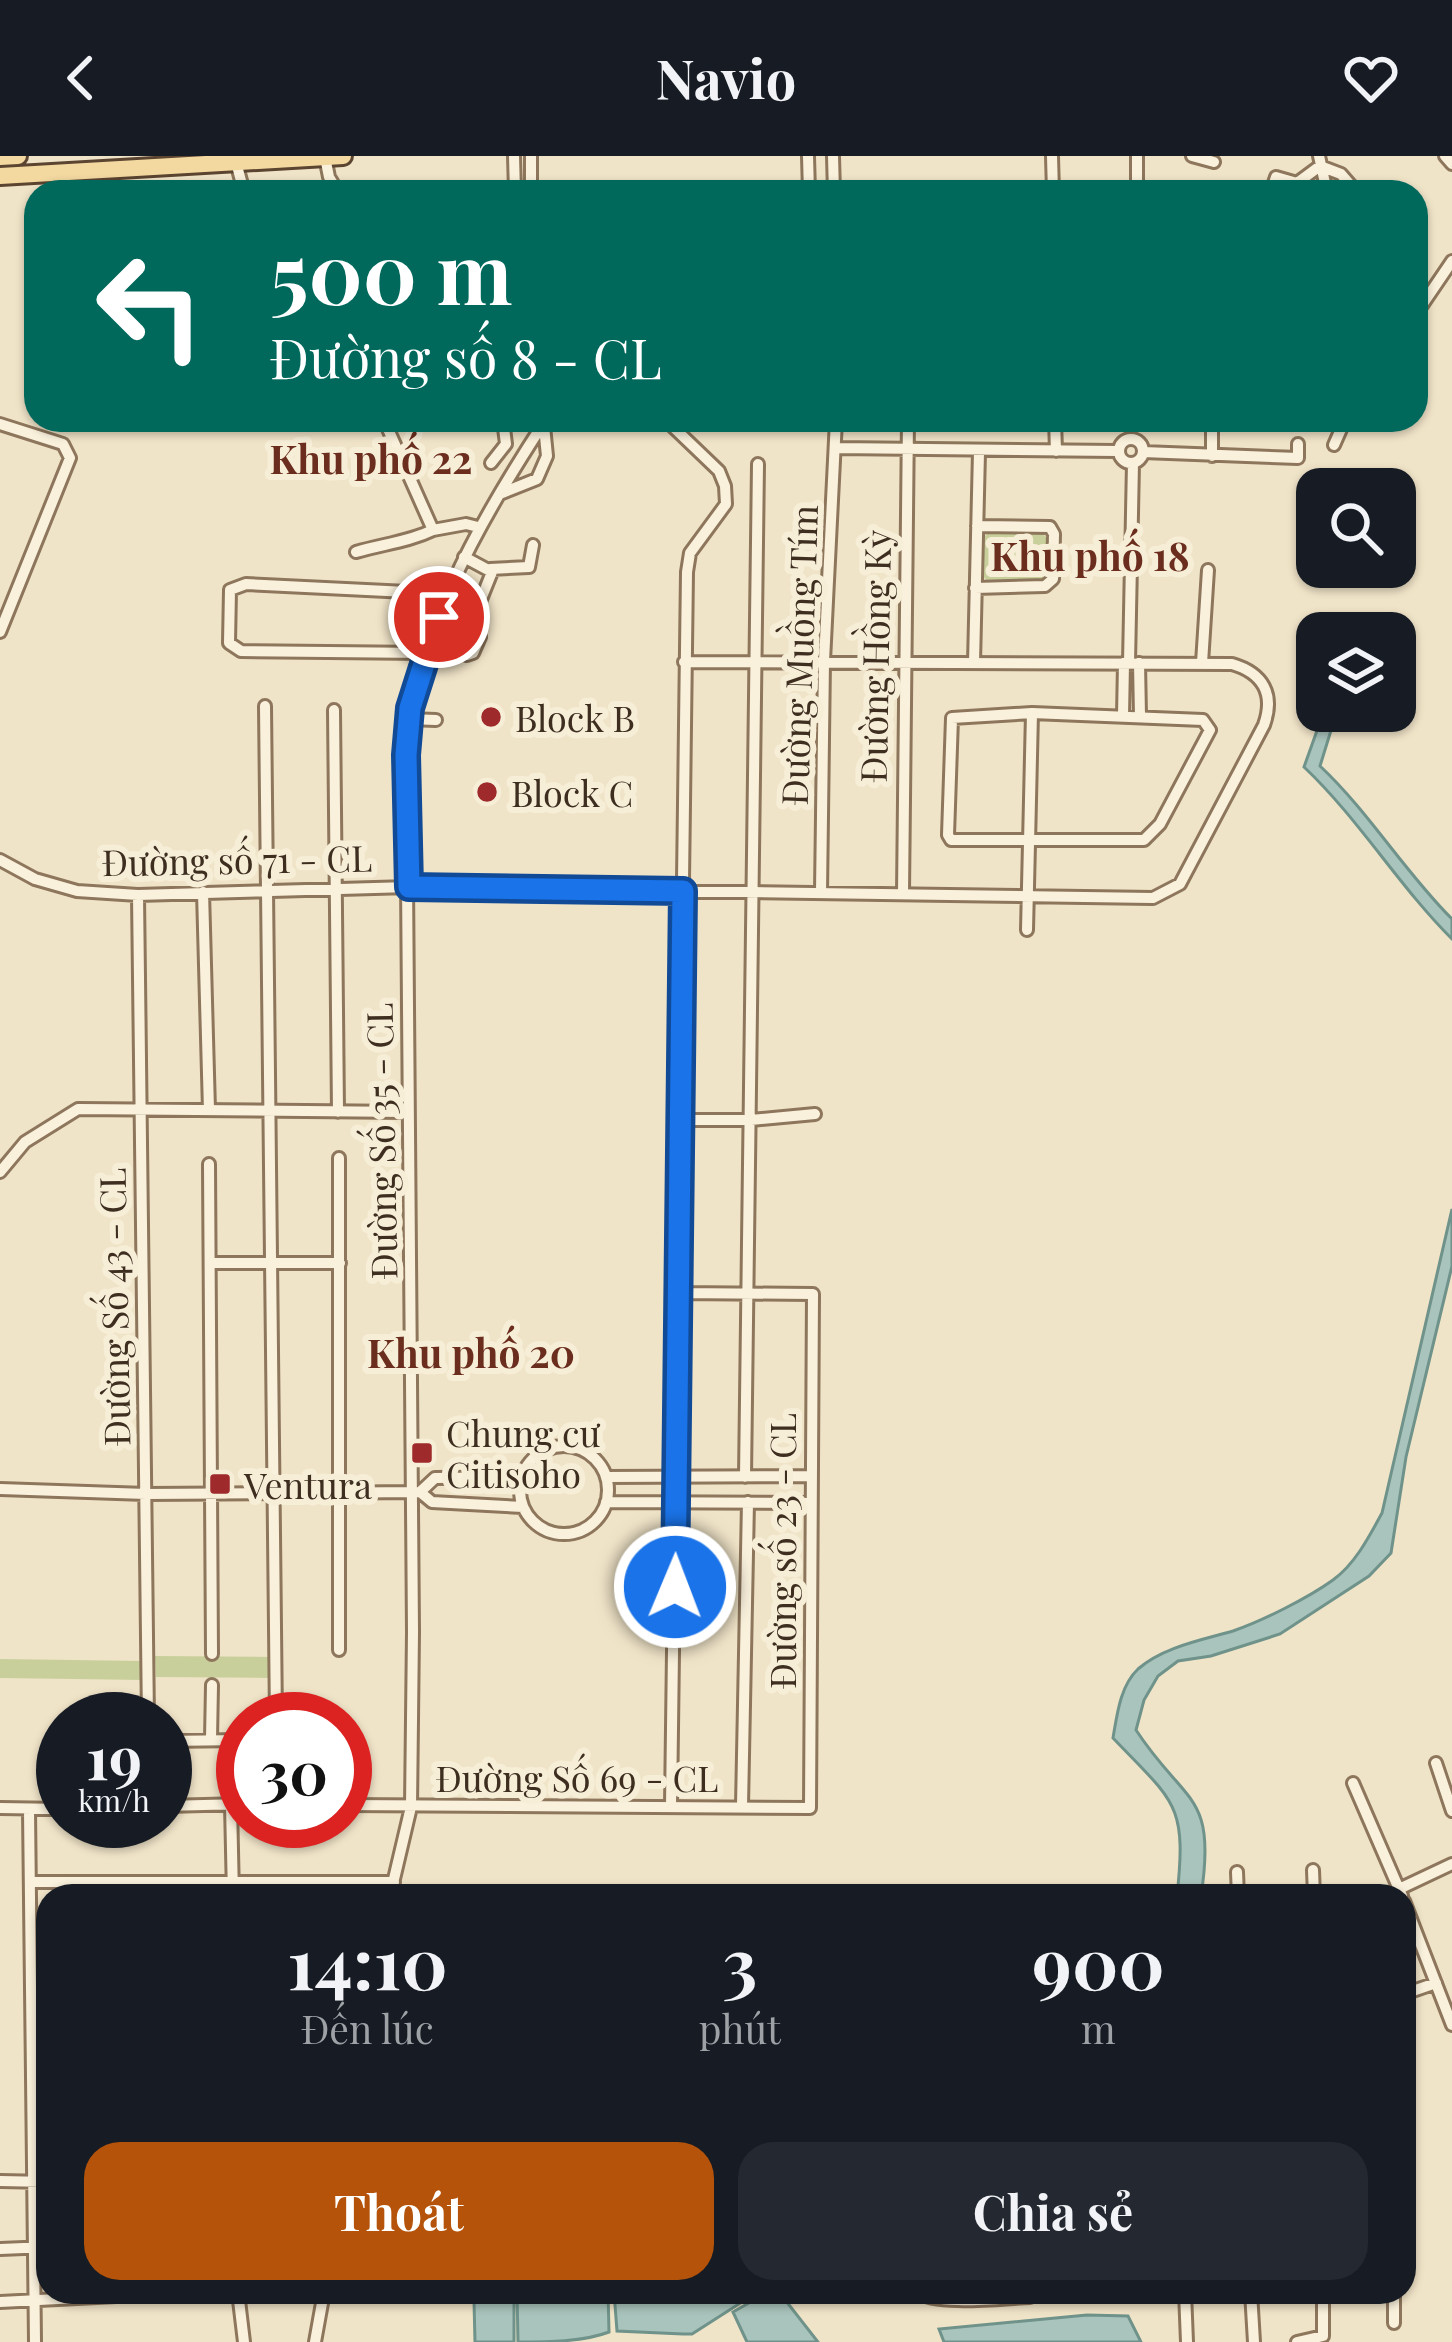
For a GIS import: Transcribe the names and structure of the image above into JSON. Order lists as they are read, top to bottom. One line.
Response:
{"streets":{"street":["Đường Muồng Tím","Đường Hồng Kỳ","Đường số 71 - CL","Đường Số 35 - CL","Đường Số 43 - CL","Đường số 23 - CL","Đường Số 69 - CL"]},"crossings":[["Đường Muồng Tím","Đường số 71 - CL"],["Đường Hồng Kỳ","Đường số 71 - CL"],["Đường số 71 - CL","Đường Số 35 - CL"],["Đường số 71 - CL","Đường Số 43 - CL"],["Đường Số 35 - CL","Đường Số 69 - CL"],["Đường số 23 - CL","Đường Số 69 - CL"]],"districts":["Khu phố 22","Khu phố 18","Khu phố 20"],"places":{"other":["Block B","Block C"],"transit":["Chung cư Citisoho","Ventura"]},"page":{"header":"Navio","turn":["500 m","Đường số 8 - CL"],"speed":"19 km/h","limit":"30","eta":["14:10","Đến lúc","3","phút","900","m"],"buttons":["Thoát","Chia sẻ"]}}
